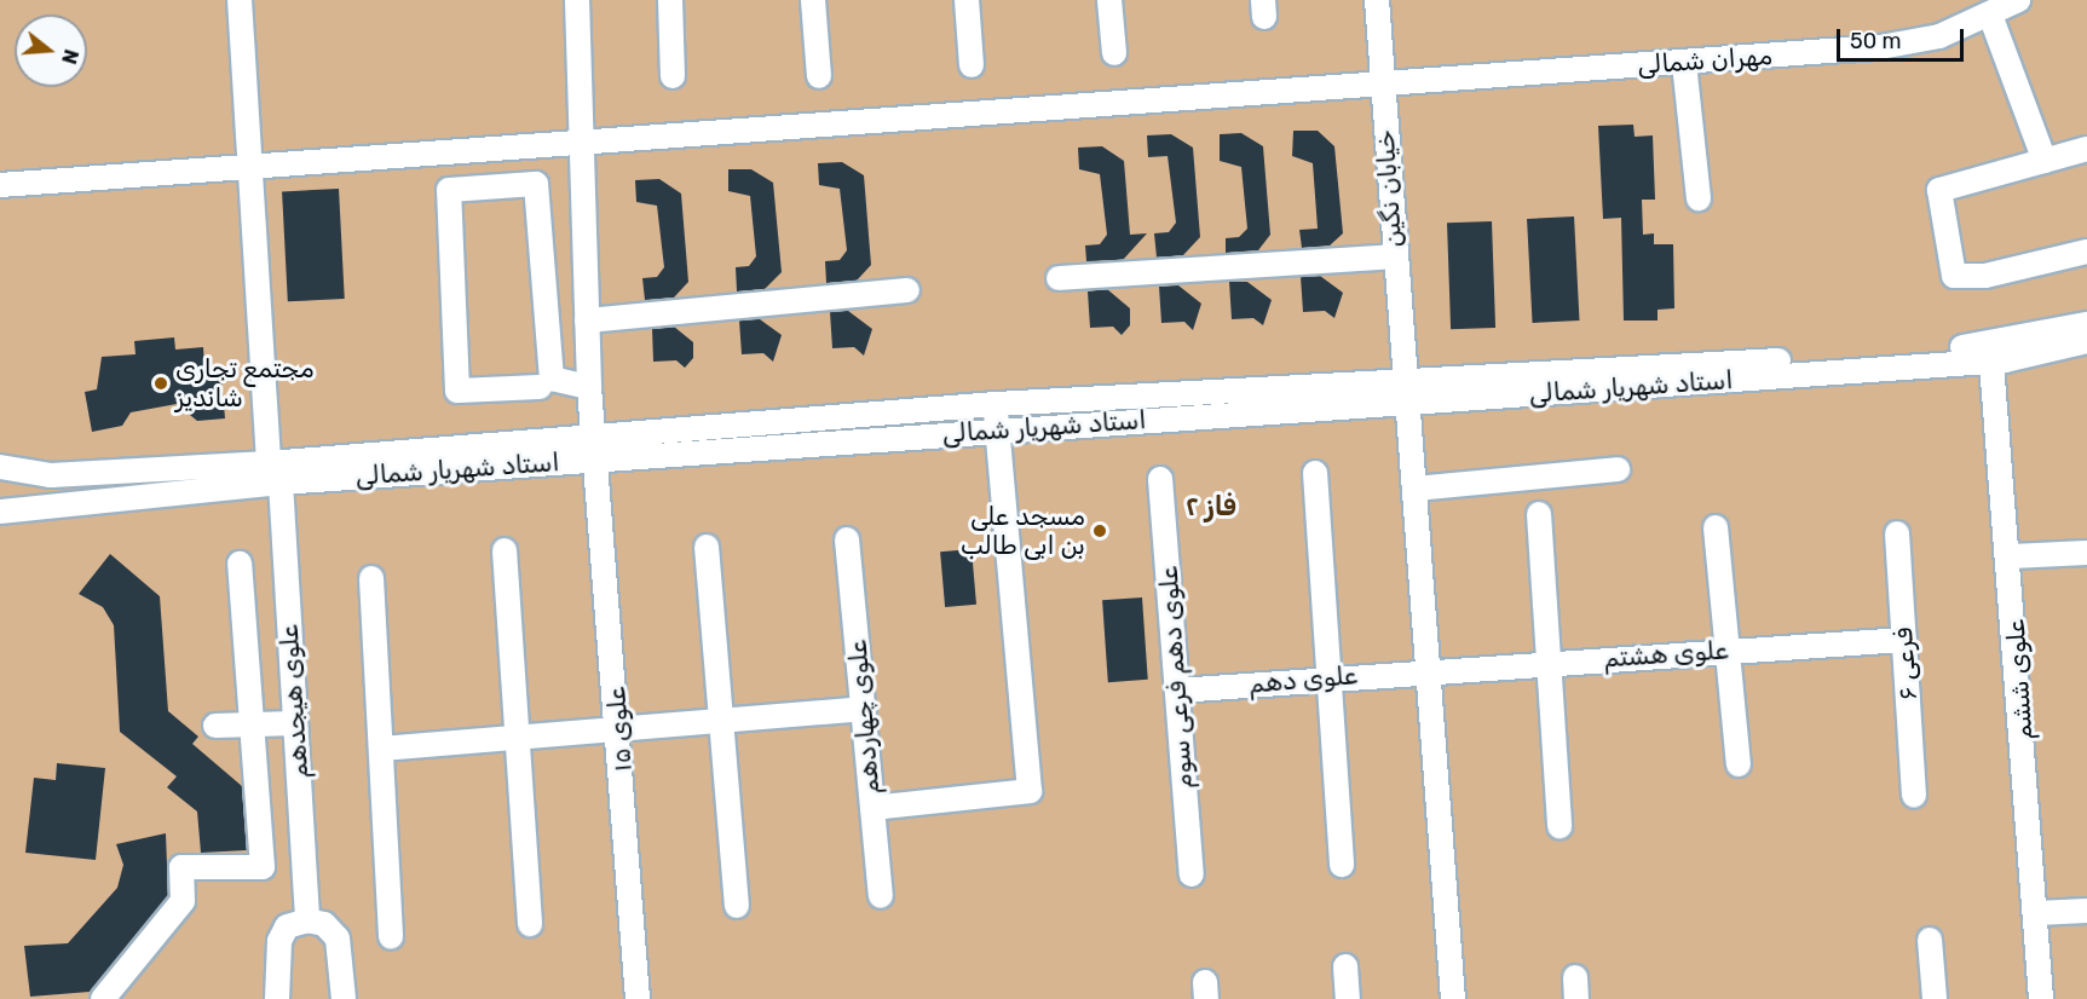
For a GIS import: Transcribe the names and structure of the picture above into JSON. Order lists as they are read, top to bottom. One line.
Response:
{"streets":{"street":["مهران شمالی","خیابان نگین","استاد شهریار شمالی","علوی هشتم","فرعی ۶","علوی دهم فرعی سوم","علوی دهم","علوی ششم","علوی هیجدهم","علوی چهاردهم","علوی ۱۵"]},"crossings":[["مهران شمالی","خیابان نگین"],["مهران شمالی","علوی هیجدهم"],["مهران شمالی","علوی ۱۵"],["خیابان نگین","استاد شهریار شمالی"],["خیابان نگین","علوی هشتم"],["خیابان نگین","علوی دهم"],["استاد شهریار شمالی","علوی ششم"],["استاد شهریار شمالی","علوی هیجدهم"],["استاد شهریار شمالی","علوی ۱۵"],["علوی هشتم","فرعی ۶"],["علوی هشتم","علوی دهم"],["علوی دهم فرعی سوم","علوی دهم"]],"districts":["فاز ۲"],"places":["مجتمع تجاری شاندیز","مسجد علی بن ابی طالب"],"scale_bar":"50 m","north":"right"}
